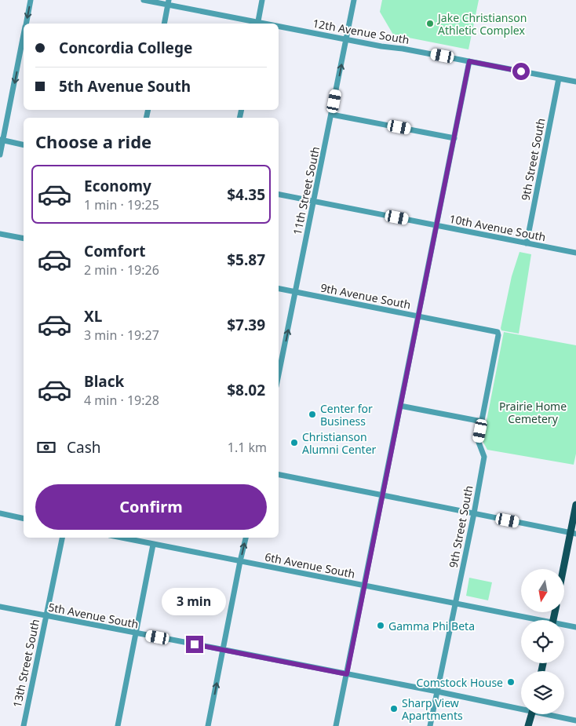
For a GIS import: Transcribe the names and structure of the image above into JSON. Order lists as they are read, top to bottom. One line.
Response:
{"streets":{"street":["12th Avenue South","9th Street South","11th Street South","10th Avenue South","9th Avenue South","6th Avenue South","5th Avenue South","13th Street South"]},"crossings":[["12th Avenue South","9th Street South"],["12th Avenue South","11th Street South"],["9th Street South","10th Avenue South"],["9th Street South","9th Avenue South"],["9th Street South","6th Avenue South"],["9th Street South","5th Avenue South"],["11th Street South","10th Avenue South"],["11th Street South","9th Avenue South"],["5th Avenue South","13th Street South"]],"one_way":["11th Street South"],"parks":["Prairie Home Cemetery"],"places":["Jake Christianson Athletic Complex","Center for Business","Christianson Alumni Center","Gamma Phi Beta","Comstock House","Sharp View Apartments"],"north":"bottom","page":{"banner":["Concordia College","5th Avenue South"],"heading":"Choose a ride","list":[{"name":"Economy","note":"1 min · 19:25","value":"$4.35"},{"name":"Comfort","note":"2 min · 19:26","value":"$5.87"},{"name":"XL","note":"3 min · 19:27","value":"$7.39"},{"name":"Black","note":"4 min · 19:28","value":"$8.02"}],"pay":["Cash","1.1 km"],"buttons":"Confirm","bubble":"3 min"}}
